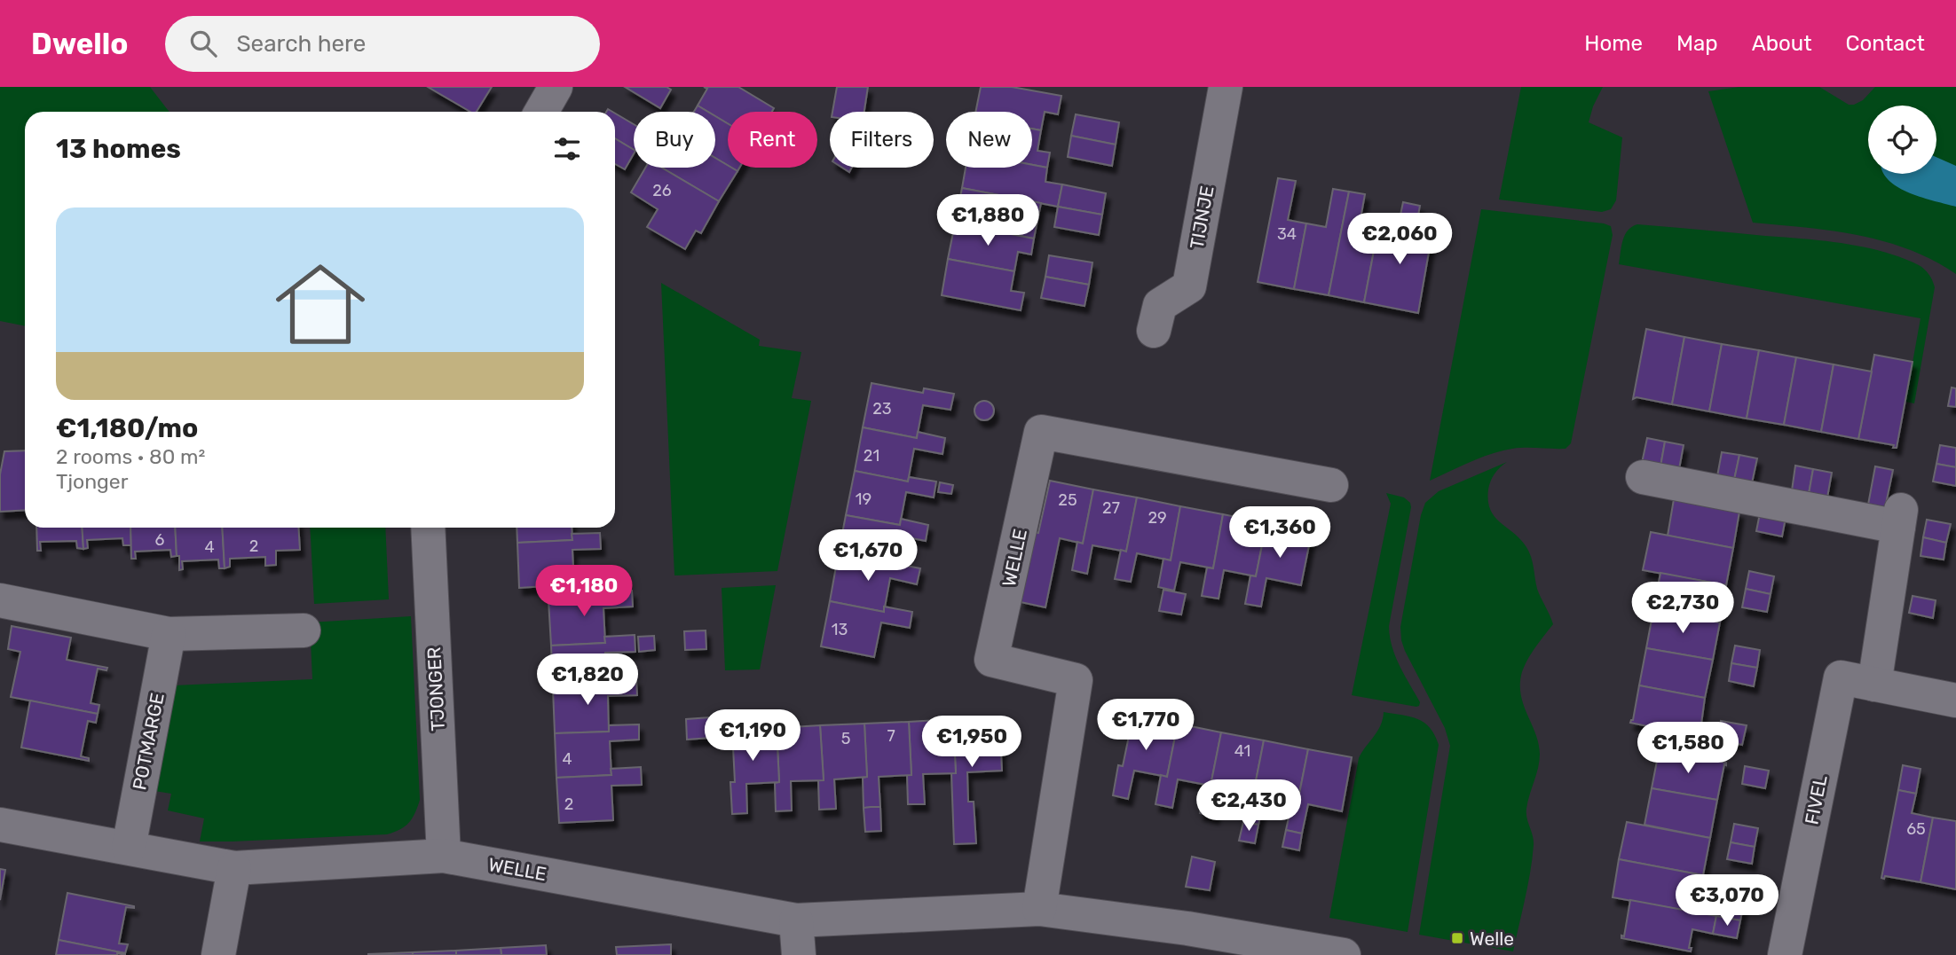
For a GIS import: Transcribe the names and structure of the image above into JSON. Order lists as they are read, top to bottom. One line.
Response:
{"streets":{"street":["TIJNJE","WELLE","TJONGER","POTMARGE","FIVEL"]},"crossings":[["WELLE","TJONGER"]],"places":{"transit":["Welle"]},"house_numbers":["26","34","23","21","19","25","27","29","6","2","4","13","7","5","41","4","2","65"],"page":{"header":"Dwello","search":"Search here","nav":["Home","Map","About","Contact"],"chip":["Buy","Rent","Filters","New"],"heading":"13 homes","list":[{"name":"€1,180/mo","note":"2 rooms · 80 m² · Tjonger"}],"price":["€1,880","€2,060","€1,360","€1,670","€1,180","€2,730","€1,820","€1,770","€1,190","€1,950","€1,580","€2,430","€3,070"]}}
